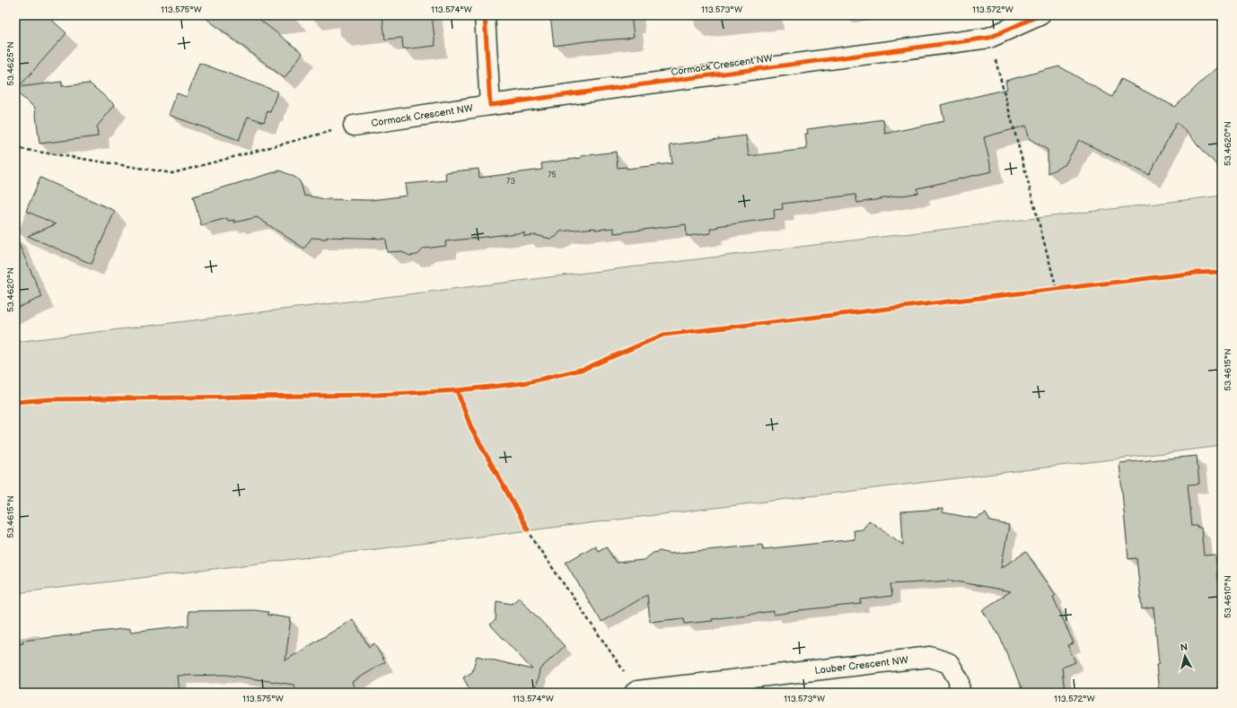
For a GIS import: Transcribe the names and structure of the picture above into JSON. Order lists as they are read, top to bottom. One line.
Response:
{"streets":{"street":["Cormack Crescent NW","Lauber Crescent NW"]},"house_numbers":["75","73"],"north":"top","coordinates":["113.575°W","113.574°W","113.573°W","113.572°W","53.4625°N","53.4620°N","53.4615°N","53.4610°N"]}
